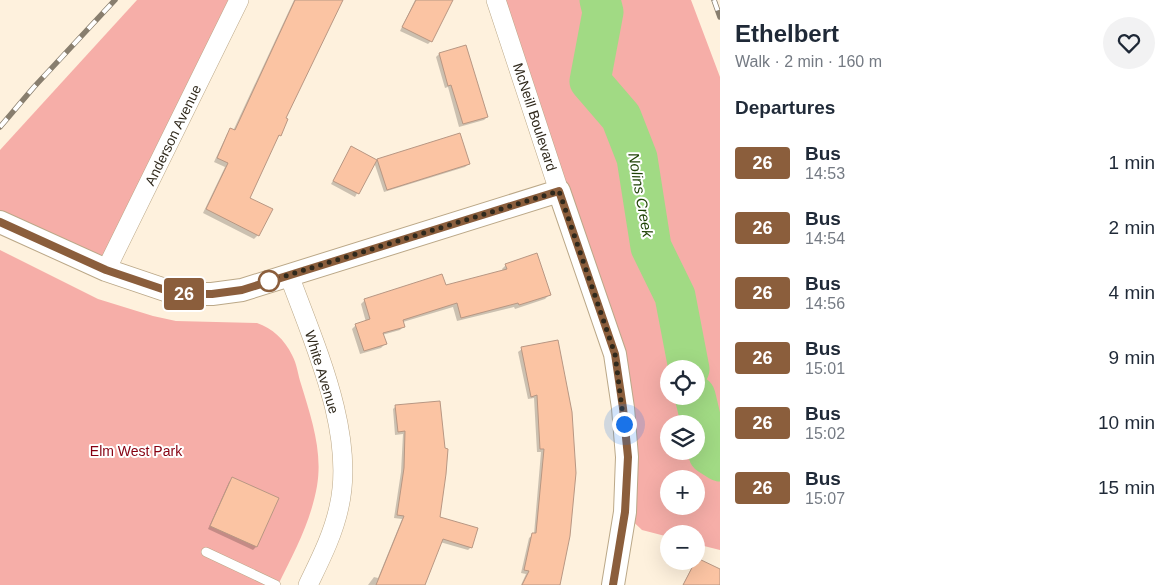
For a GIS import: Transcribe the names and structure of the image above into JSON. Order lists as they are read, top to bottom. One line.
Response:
{"streets":{"street":["McNeill Boulevard","Anderson Avenue","White Avenue"]},"water":["Nolins Creek"],"parks":["Elm West Park"],"lines":["bus line 26"],"page":{"on_map":"26","heading":[["Ethelbert","Walk · 2 min · 160 m"],"Departures"],"list":[{"mark":"26","name":"Bus","note":"14:53","value":"1 min"},{"mark":"26","name":"Bus","note":"14:54","value":"2 min"},{"mark":"26","name":"Bus","note":"14:56","value":"4 min"},{"mark":"26","name":"Bus","note":"15:01","value":"9 min"},{"mark":"26","name":"Bus","note":"15:02","value":"10 min"},{"mark":"26","name":"Bus","note":"15:07","value":"15 min"}],"map_buttons":["+","−"]}}
